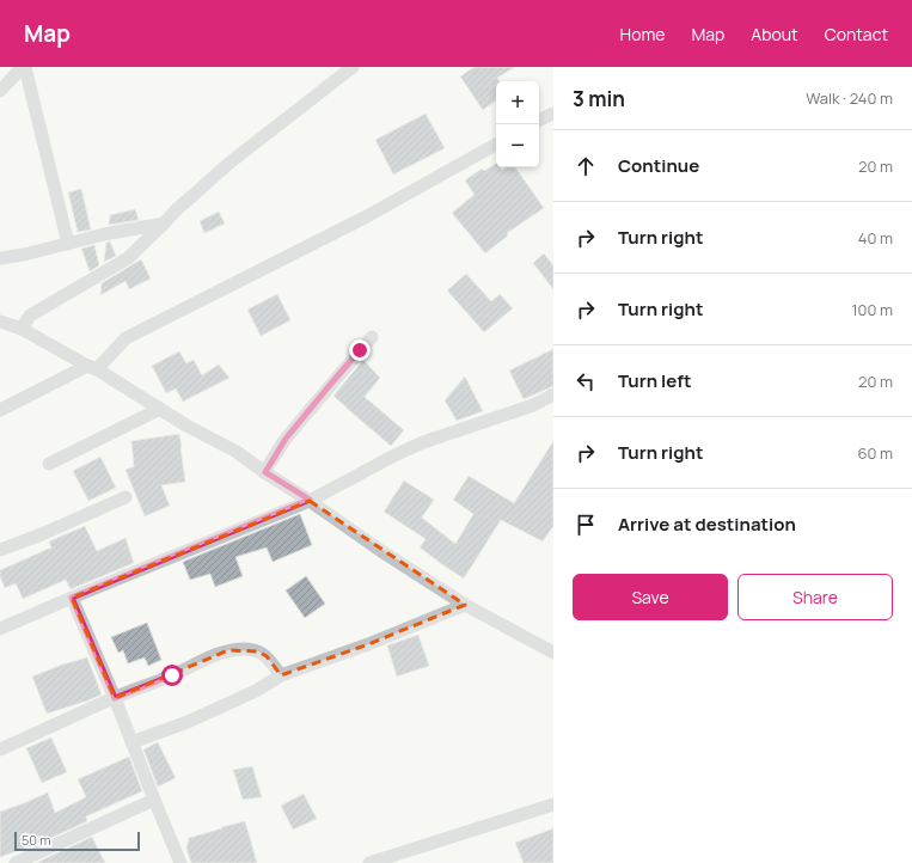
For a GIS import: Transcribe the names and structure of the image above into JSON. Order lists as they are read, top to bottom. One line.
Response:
{"scale_bar":"50 m","page":{"header":"Map","nav":["Home","Map","About","Contact"],"heading":["3 min","Walk · 240 m"],"map_buttons":["+","−"],"list":[["Continue","20 m"],["Turn right","40 m"],["Turn right","100 m"],["Turn left","20 m"],["Turn right","60 m"],"Arrive at destination"],"buttons":["Save","Share"],"scale":"50 m"}}
